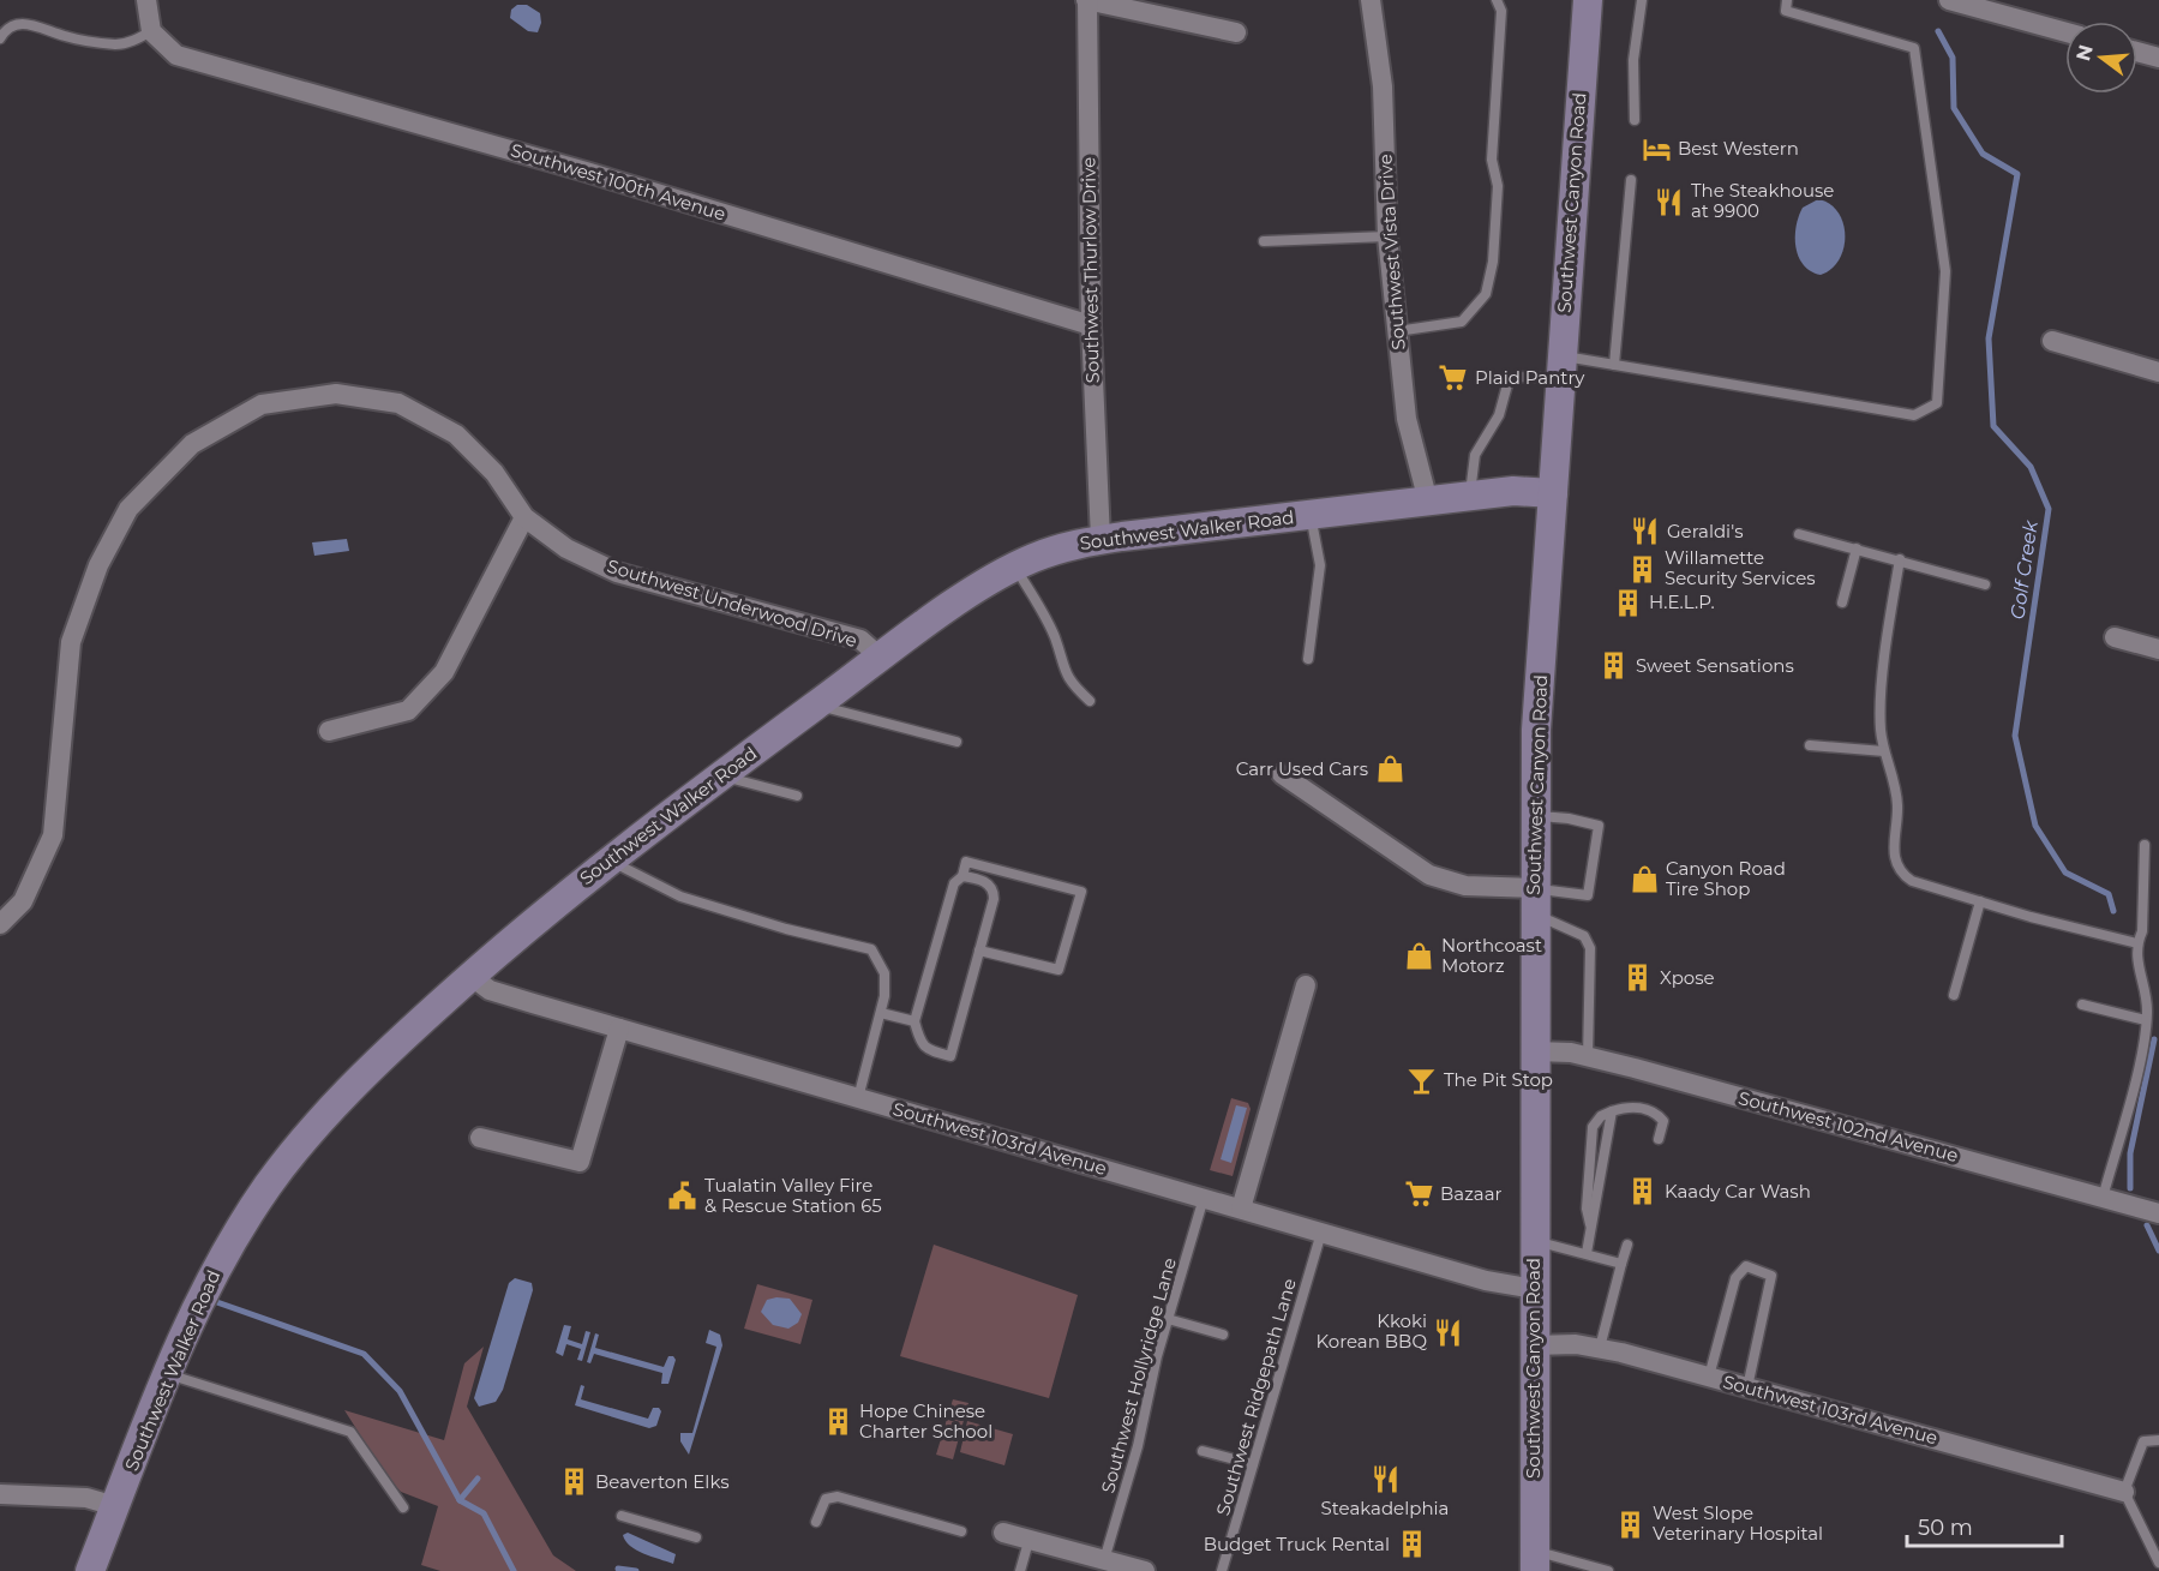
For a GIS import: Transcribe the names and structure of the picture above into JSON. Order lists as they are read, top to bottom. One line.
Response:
{"streets":{"main road":["Southwest Canyon Road","Southwest Walker Road"],"street":["Southwest 100th Avenue","Southwest Vista Drive","Southwest Thurlow Drive","Southwest Underwood Drive","Southwest 102nd Avenue","Southwest 103rd Avenue"],"lane":["Southwest Hollyridge Lane","Southwest Ridgepath Lane"]},"crossings":[["Southwest 100th Avenue","Southwest Thurlow Drive"],["Southwest Canyon Road","Southwest Walker Road"],["Southwest Canyon Road","Southwest 102nd Avenue"],["Southwest Canyon Road","Southwest 103rd Avenue"],["Southwest Vista Drive","Southwest Walker Road"],["Southwest Thurlow Drive","Southwest Walker Road"],["Southwest Walker Road","Southwest Underwood Drive"],["Southwest Walker Road","Southwest 103rd Avenue"],["Southwest 103rd Avenue","Southwest Hollyridge Lane"],["Southwest 103rd Avenue","Southwest Ridgepath Lane"]],"water":["Golf Creek"],"places":{"hotel":["Best Western"],"restaurant":["The Steakhouse at 9900","Geraldi's","Kkoki Korean BBQ","Steakadelphia"],"supermarket":["Plaid Pantry","Bazaar"],"building":["Willamette Security Services","H.E.L.P.","Sweet Sensations","Xpose","Kaady Car Wash","Hope Chinese Charter School","Beaverton Elks","West Slope Veterinary Hospital","Budget Truck Rental"],"shop":["Carr Used Cars","Canyon Road Tire Shop","Northcoast Motorz"],"bar":["The Pit Stop"],"public building":["Tualatin Valley Fire & Rescue Station 65"]},"scale_bar":"50 m","north":"left"}
